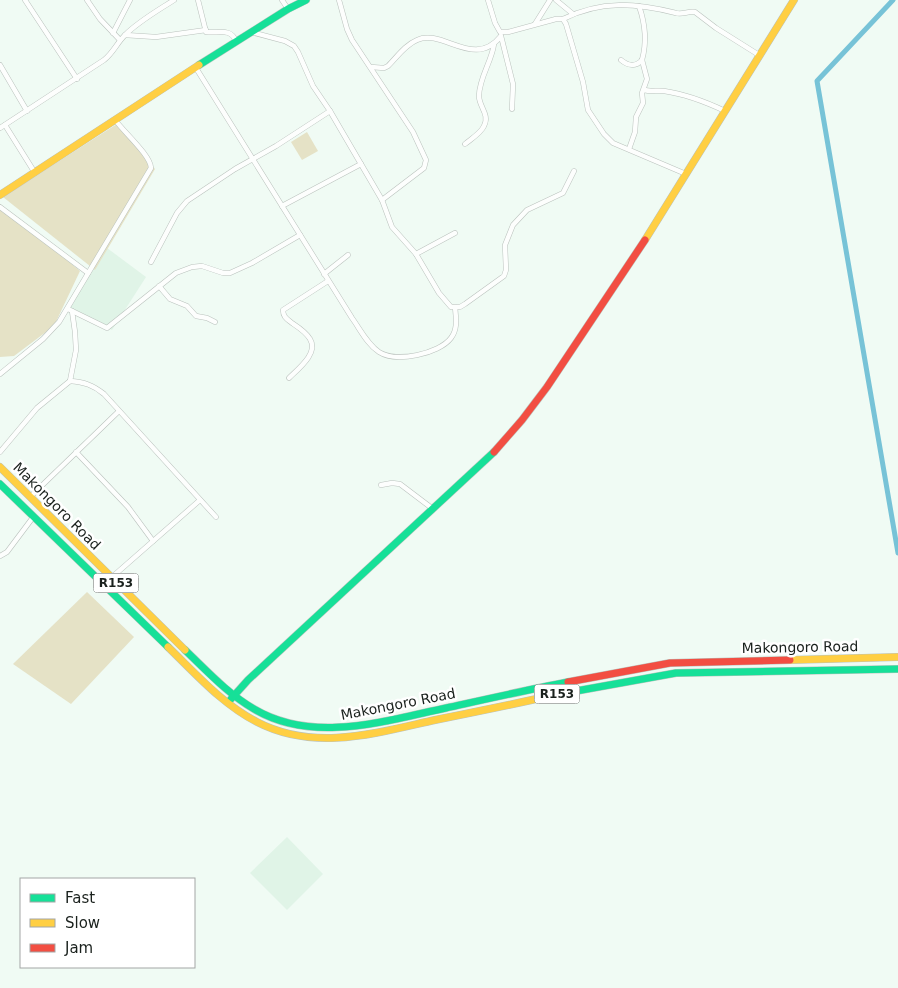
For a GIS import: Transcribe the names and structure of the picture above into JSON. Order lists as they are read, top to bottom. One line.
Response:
{"streets":{"main road":["Makongoro Road","R153"]},"legend":["Fast","Slow","Jam"]}
